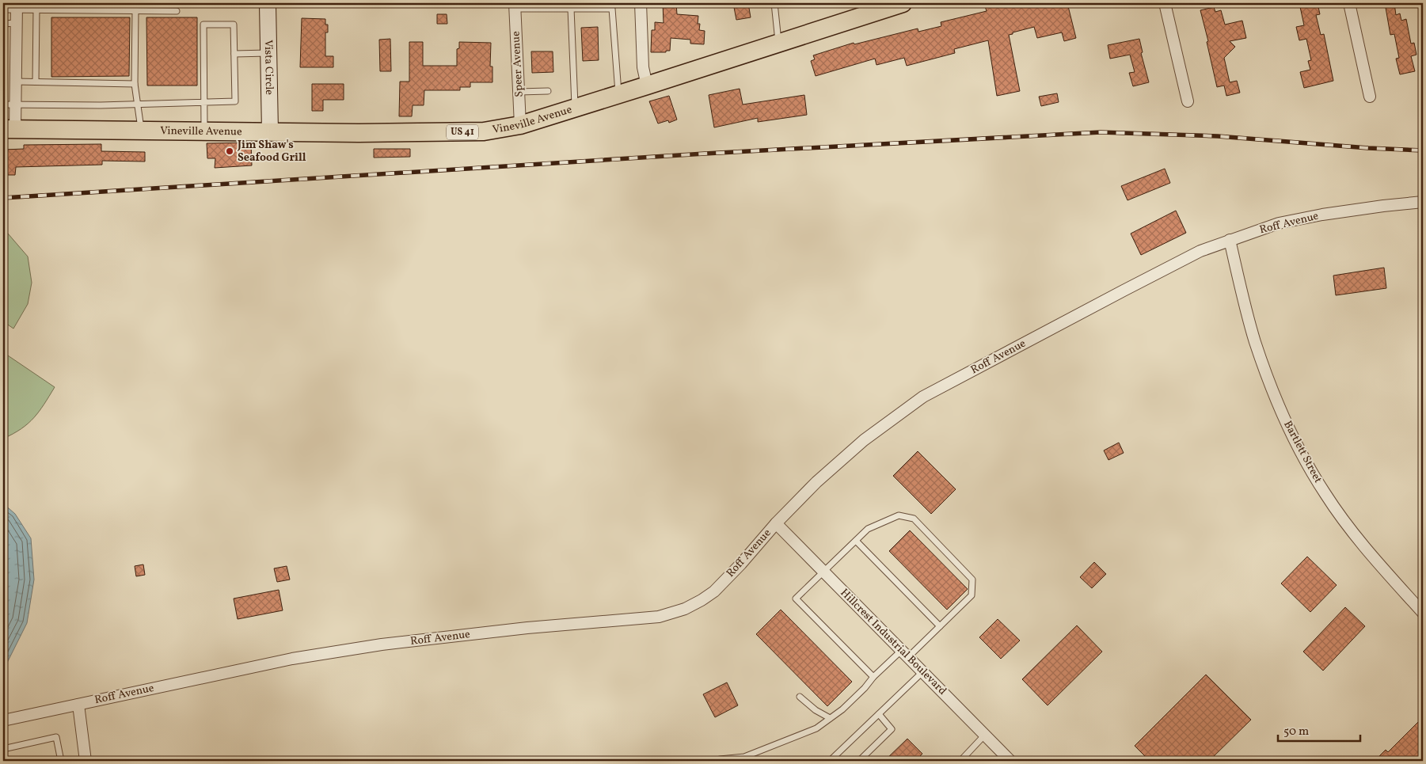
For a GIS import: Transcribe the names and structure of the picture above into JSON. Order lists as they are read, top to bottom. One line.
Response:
{"streets":{"main road":["Vineville Avenue","US 41"],"street":["Speer Avenue","Vista Circle","Roff Avenue","Bartlett Street","Hillcrest Industrial Boulevard"]},"crossings":[["Speer Avenue","Vineville Avenue"],["Vista Circle","Vineville Avenue"],["Roff Avenue","Bartlett Street"],["Roff Avenue","Hillcrest Industrial Boulevard"]],"places":["Jim Shaw's Seafood Grill"],"scale_bar":"50 m"}
